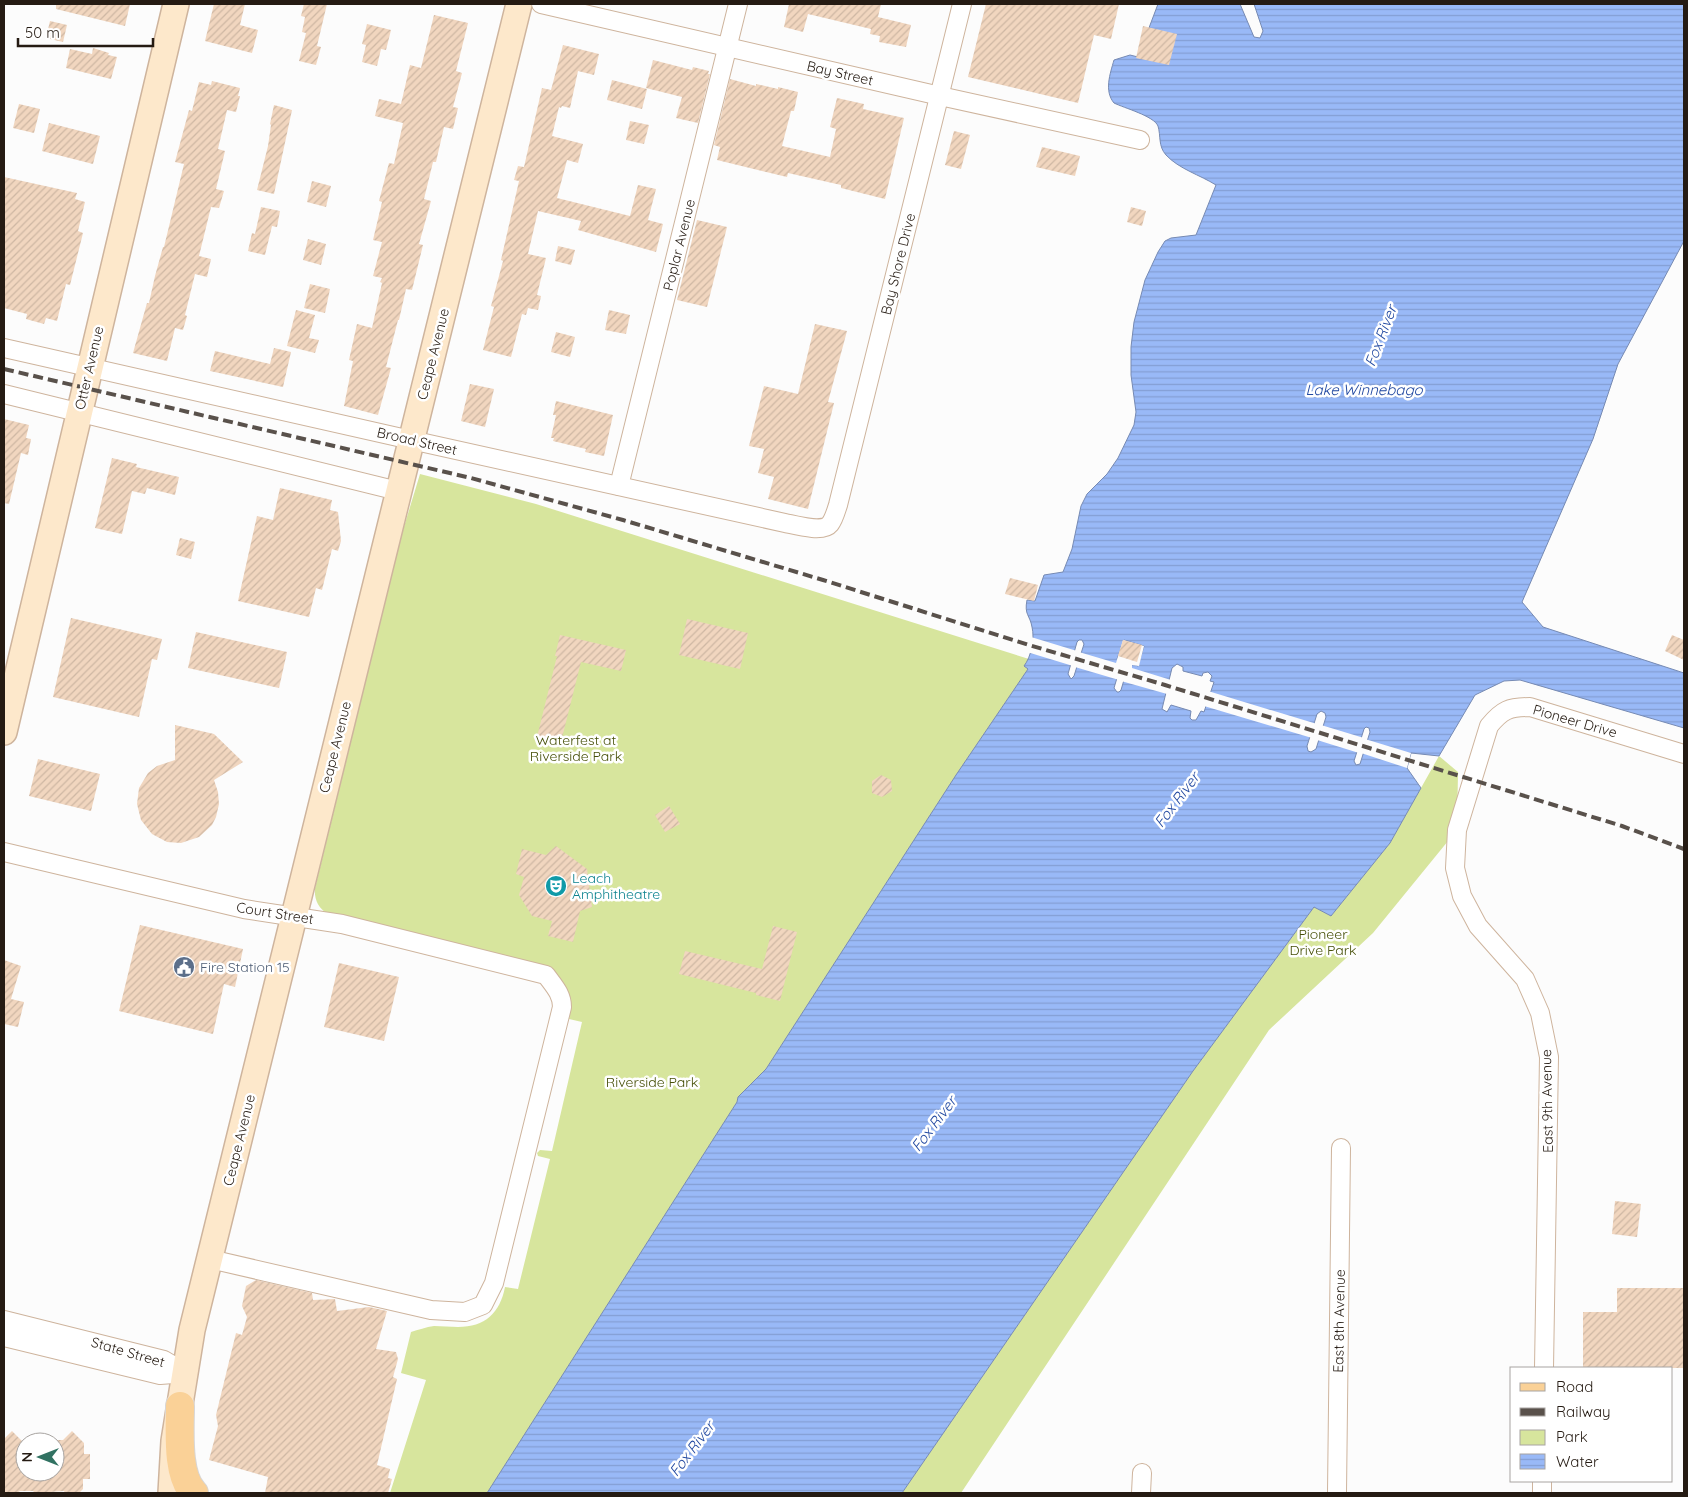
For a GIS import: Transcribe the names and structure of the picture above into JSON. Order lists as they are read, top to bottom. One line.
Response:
{"streets":{"street":["Bay Street","Poplar Avenue","Bay Shore Drive","Ceape Avenue","Otter Avenue","Broad Street","Pioneer Drive","Court Street","East 9th Avenue","East 8th Avenue","State Street"]},"crossings":[["Bay Street","Poplar Avenue"],["Bay Street","Bay Shore Drive"],["Poplar Avenue","Broad Street"],["Bay Shore Drive","Broad Street"],["Ceape Avenue","Broad Street"],["Ceape Avenue","Court Street"],["Ceape Avenue","State Street"],["Otter Avenue","Broad Street"],["Pioneer Drive","East 9th Avenue"]],"water":["Fox River","Lake Winnebago"],"parks":["Waterfest at Riverside Park","Pioneer Drive Park","Riverside Park"],"places":{"theatre":["Leach Amphitheatre"],"public building":["Fire Station 15"]},"legend":["Road","Railway","Park","Water"],"scale_bar":"50 m","north":"left"}
